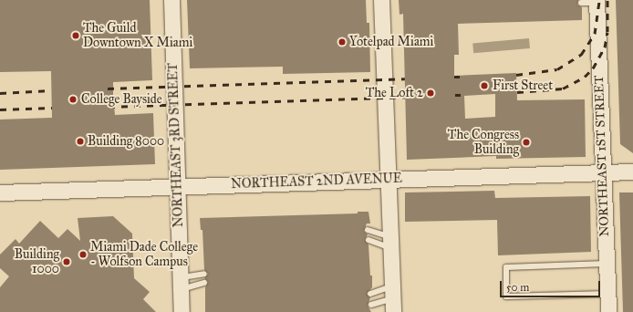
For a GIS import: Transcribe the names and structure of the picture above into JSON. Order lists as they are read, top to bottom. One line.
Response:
{"streets":{"main road":["NORTHEAST 3RD STREET","NORTHEAST 1ST STREET","NORTHEAST 2ND AVENUE"]},"crossings":[["NORTHEAST 3RD STREET","NORTHEAST 2ND AVENUE"],["NORTHEAST 1ST STREET","NORTHEAST 2ND AVENUE"]],"places":["The Guild Downtown X Miami","Yotelpad Miami","First Street","The Loft 2","College Bayside","Building 8000","The Congress Building","Miami Dade College - Wolfson Campus","Building 1000"],"scale_bar":"50 m"}
